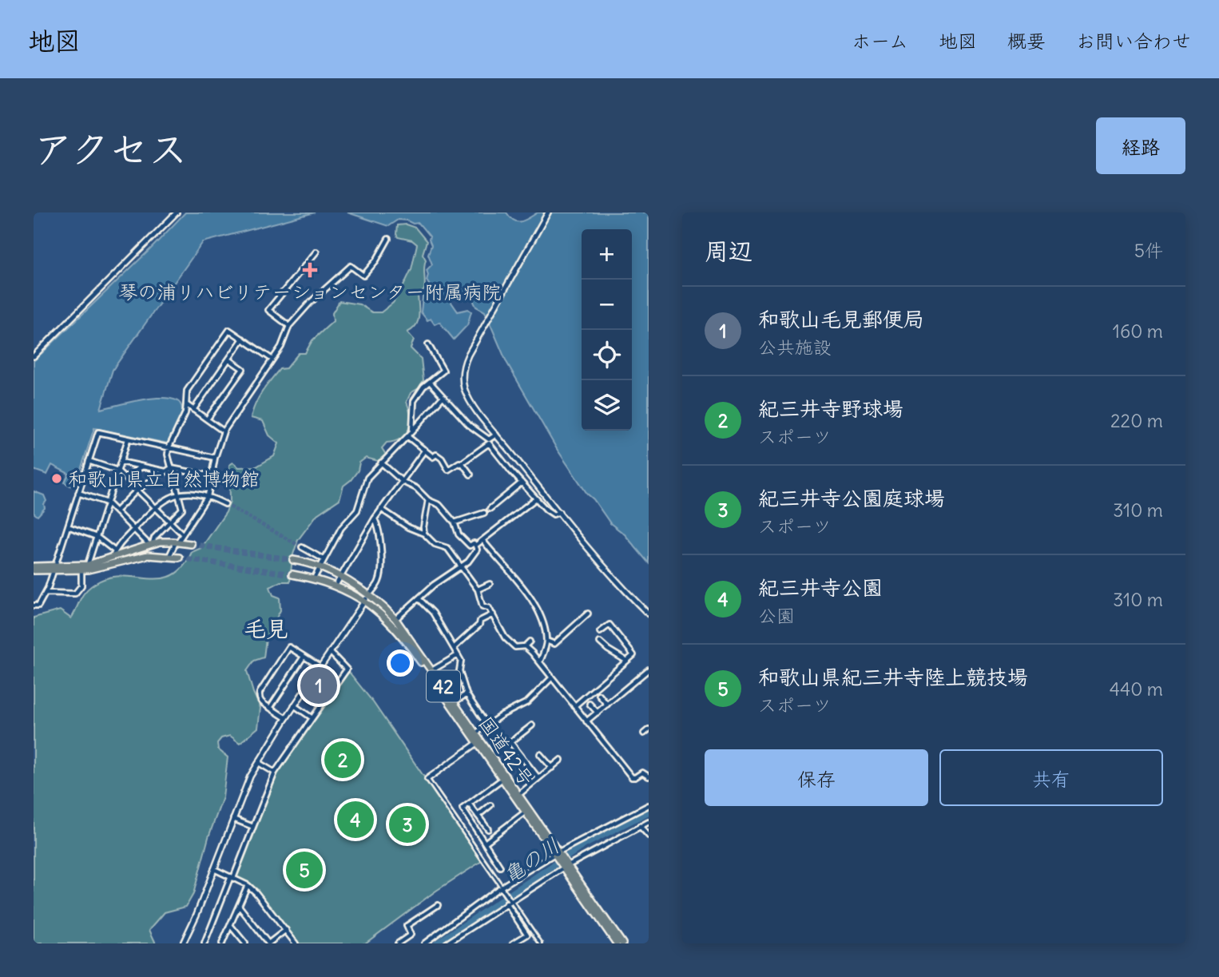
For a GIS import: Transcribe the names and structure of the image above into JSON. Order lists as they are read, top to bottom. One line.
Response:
{"streets":{"highway":["42","国道42号"]},"districts":["毛見"],"water":["亀の川"],"places":{"health":["琴の浦リハビリテーションセンター附属病院"],"other":["和歌山県立自然博物館"]},"page":{"header":"地図","nav":["ホーム","地図","概要","お問い合わせ"],"title":"アクセス","buttons":["経路",["保存","共有"]],"heading":["周辺","5件"],"map_buttons":["+","−"],"list":[{"mark":"1","name":"和歌山毛見郵便局","note":"公共施設","value":"160 m"},{"mark":"2","name":"紀三井寺野球場","note":"スポーツ","value":"220 m"},{"mark":"3","name":"紀三井寺公園庭球場","note":"スポーツ","value":"310 m"},{"mark":"4","name":"紀三井寺公園","note":"公園","value":"310 m"},{"mark":"5","name":"和歌山県紀三井寺陸上競技場","note":"スポーツ","value":"440 m"}],"pins":["1","2","4","3","5"]}}
